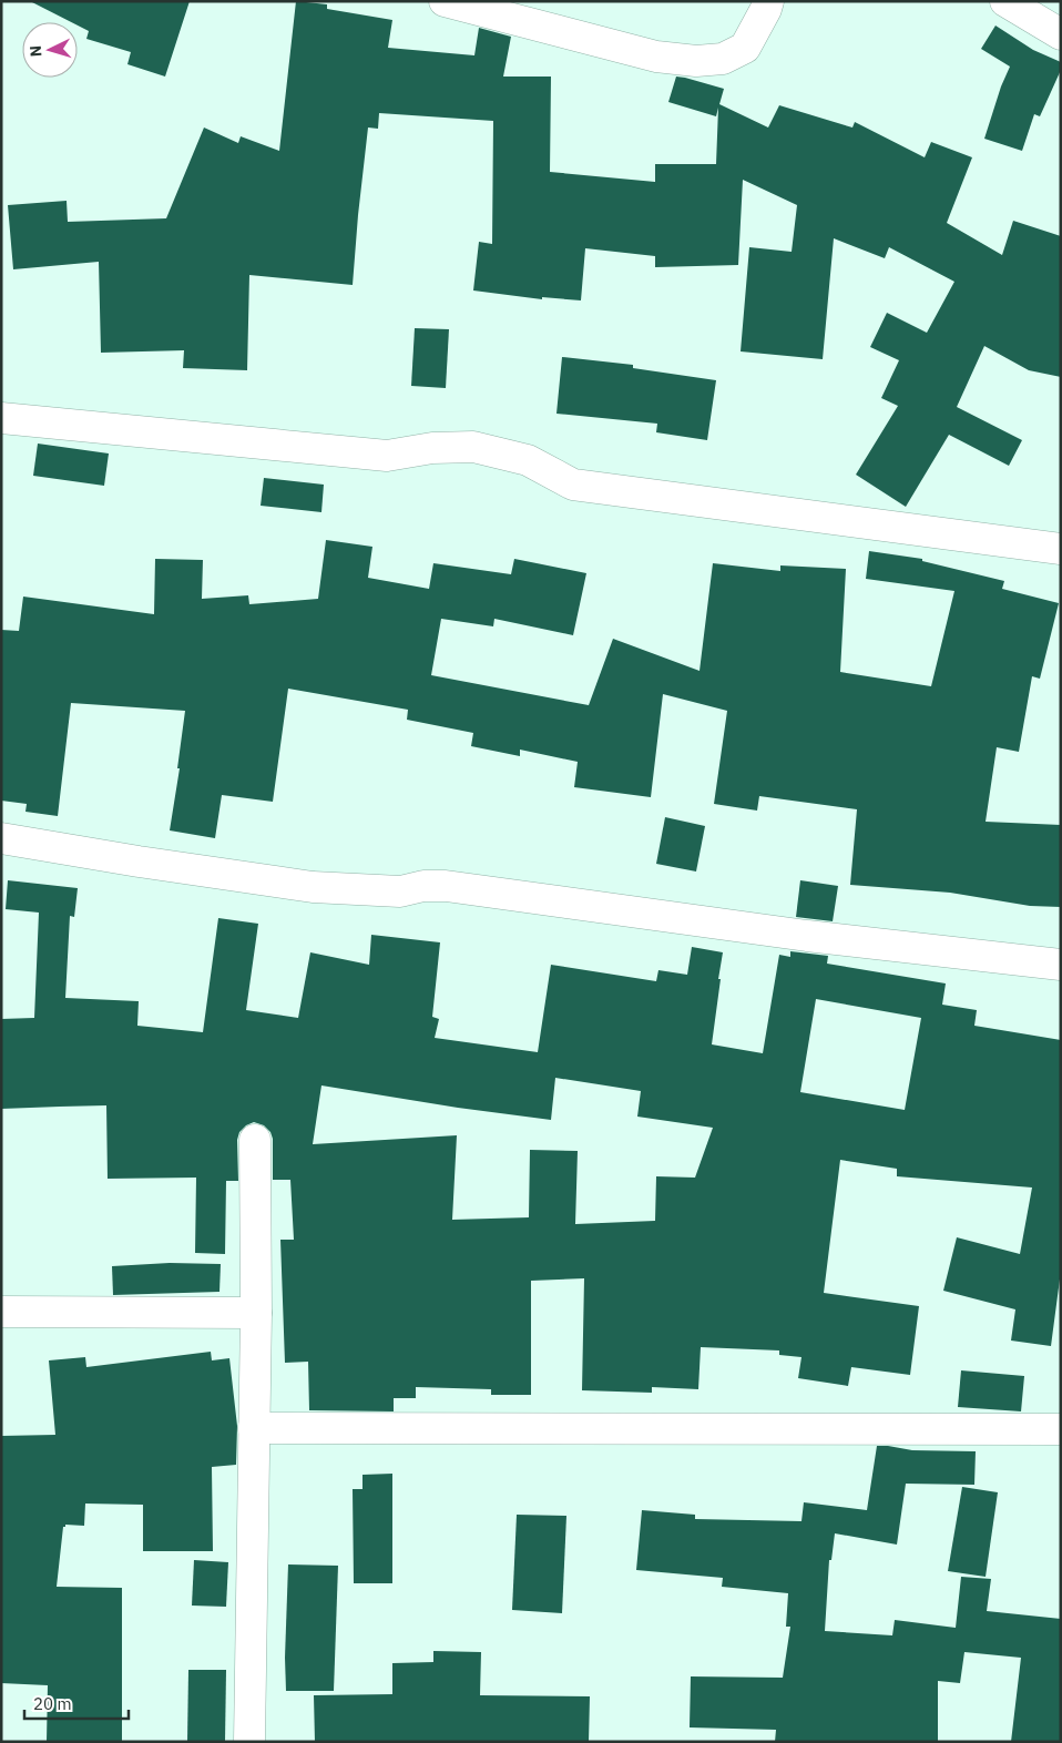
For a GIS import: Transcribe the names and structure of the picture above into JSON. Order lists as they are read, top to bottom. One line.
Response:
{"scale_bar":"20 m","north":"left"}
